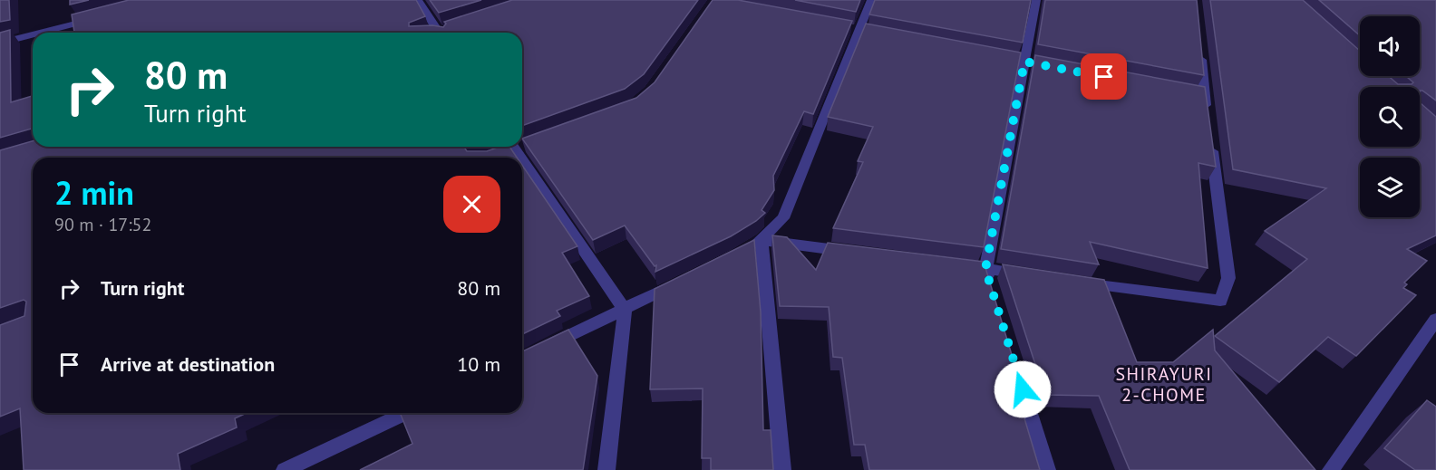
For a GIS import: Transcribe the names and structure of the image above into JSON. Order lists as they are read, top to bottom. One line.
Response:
{"districts":["SHIRAYURI 2-CHOME"],"page":{"turn":["80 m","Turn right"],"heading":["2 min","90 m · 17:52"],"list":[{"name":"Turn right","value":"80 m"},{"name":"Arrive at destination","value":"10 m"}]}}
